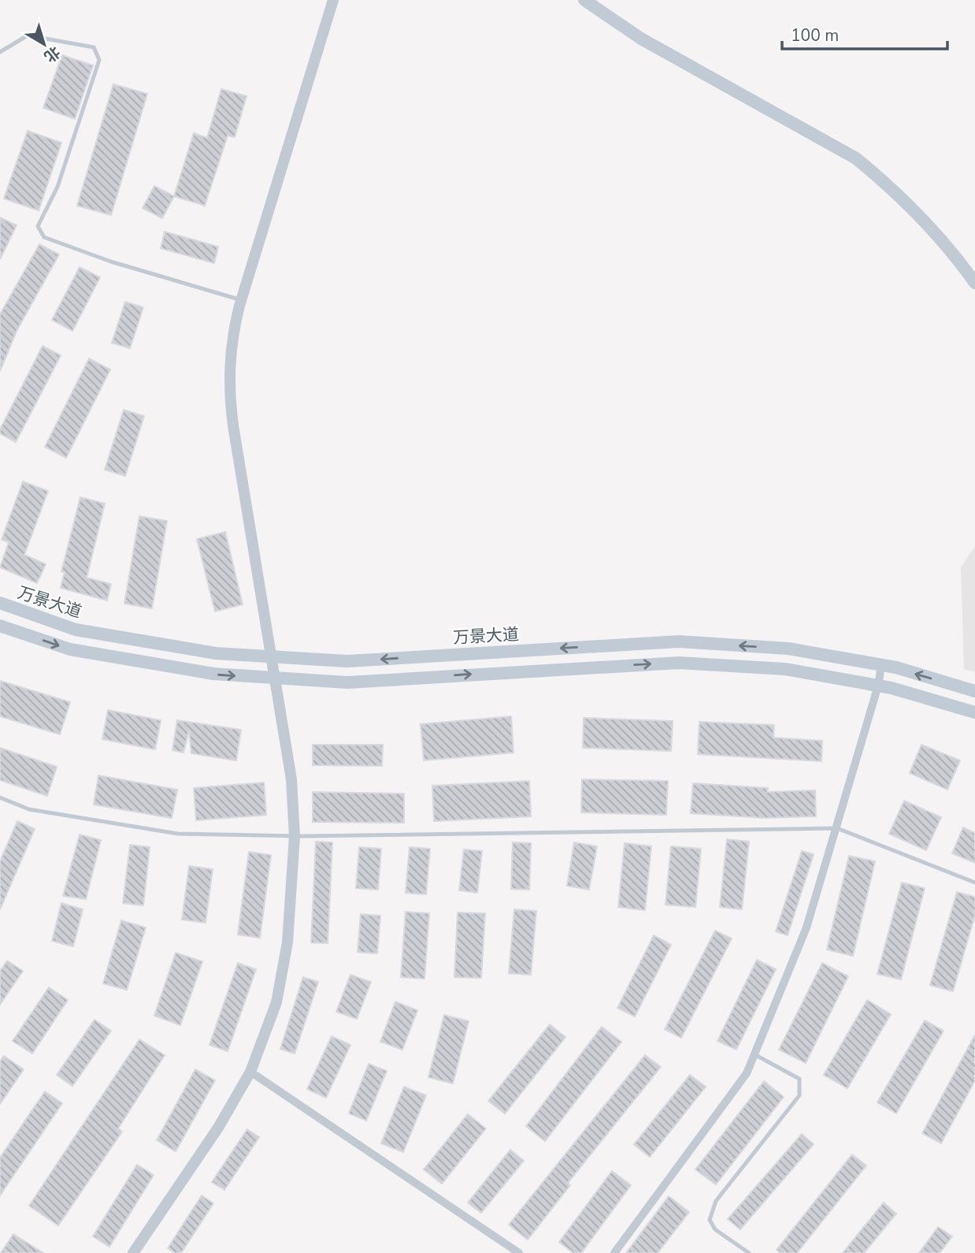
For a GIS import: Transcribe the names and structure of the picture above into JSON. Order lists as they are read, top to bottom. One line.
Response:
{"streets":{"main road":["万景大道"]},"scale_bar":"100 m","north":"bottom right"}
